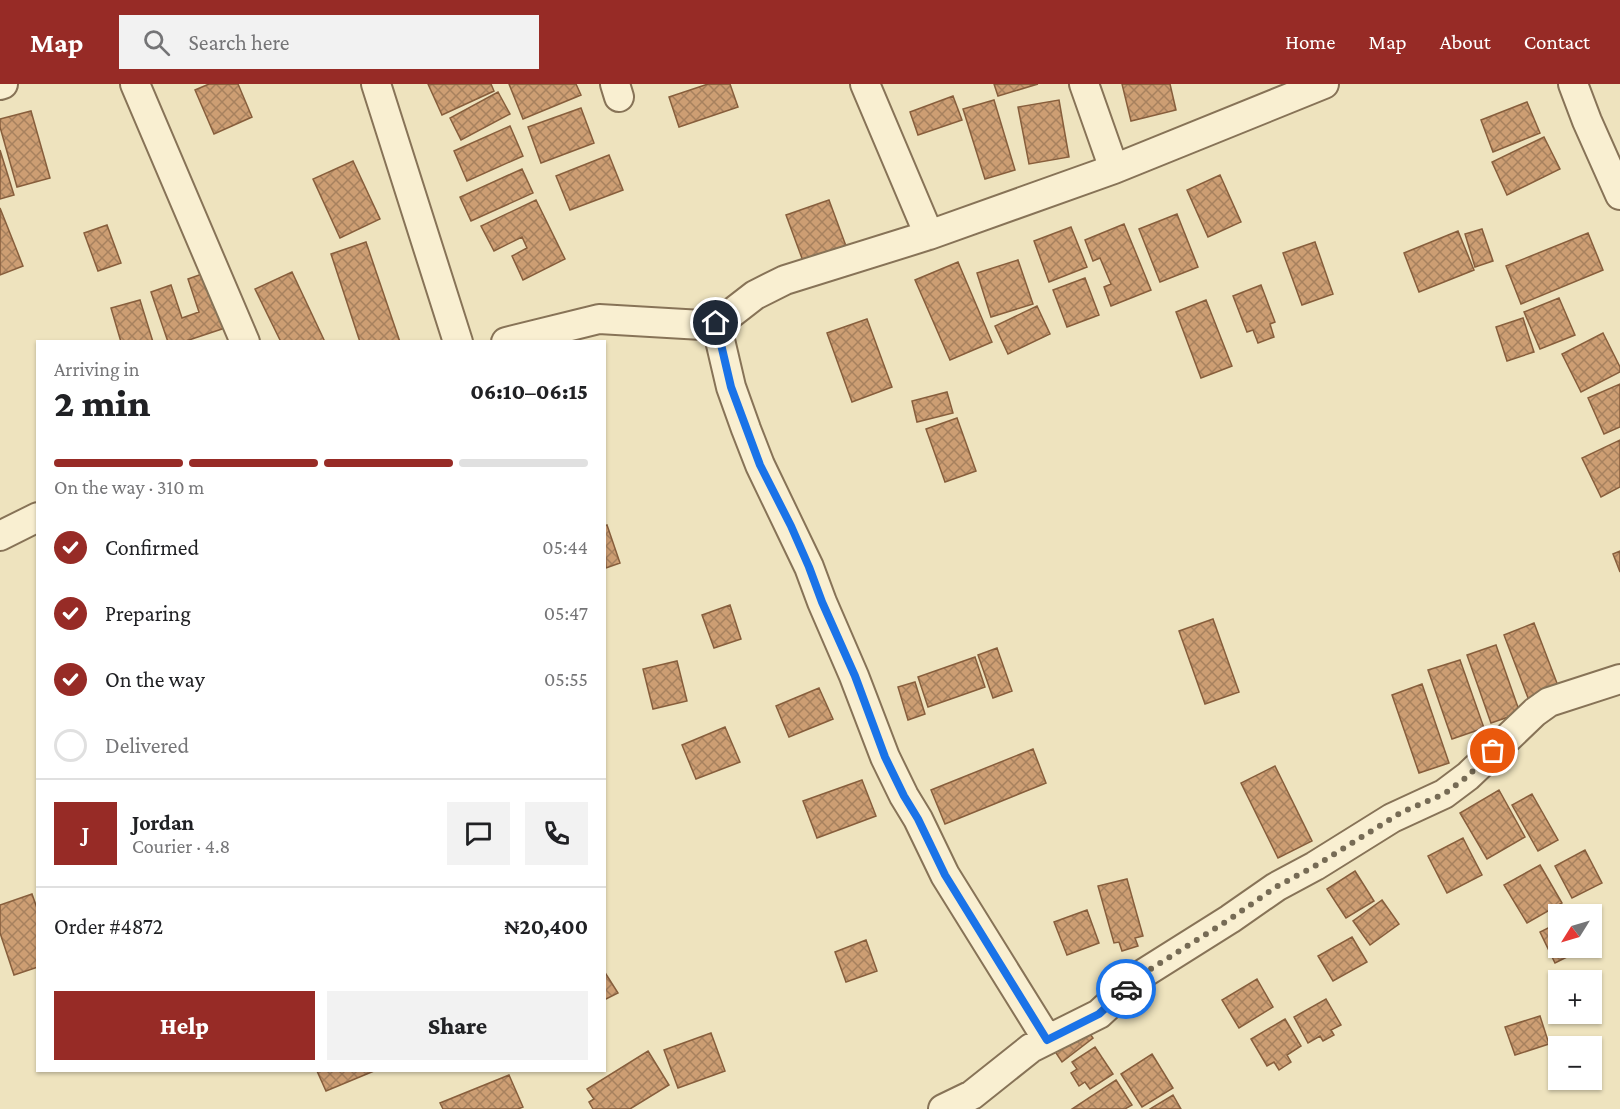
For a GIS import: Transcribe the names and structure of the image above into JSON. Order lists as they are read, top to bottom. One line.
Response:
{"north":"bottom left","page":{"header":"Map","search":"Search here","nav":["Home","Map","About","Contact"],"heading":["2 min","Arriving in","06:10–06:15"],"panel":["Jordan","Courier · 4.8","Order #4872","₦20,400"],"bar":"On the way · 310 m","list":[["Confirmed","05:44"],["Preparing","05:47"],["On the way","05:55"],"Delivered"],"round":"J","map_buttons":["+","−"],"buttons":["Help","Share"]}}
